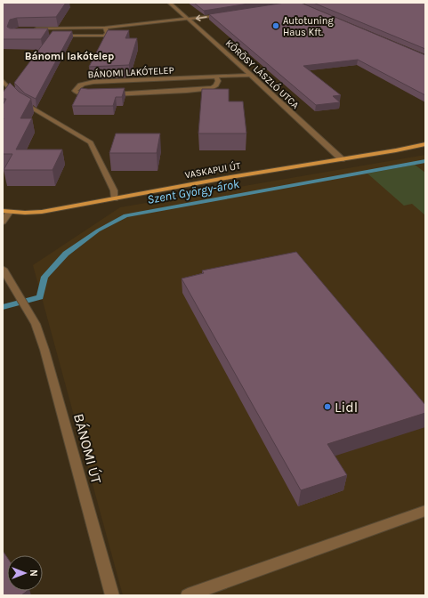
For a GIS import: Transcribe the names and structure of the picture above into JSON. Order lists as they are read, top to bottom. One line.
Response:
{"streets":{"main road":["VASKAPUI ÚT"],"street":["BÁNOMI LAKÓTELEP","KŐRÖSY LÁSZLÓ UTCA","BÁNOMI ÚT"]},"crossings":[["BÁNOMI LAKÓTELEP","KŐRÖSY LÁSZLÓ UTCA"],["KŐRÖSY LÁSZLÓ UTCA","VASKAPUI ÚT"]],"districts":["Bánomi lakótelep"],"water":["Szent György-árok"],"places":["Autotuning Haus Kft.","Lidl"],"north":"right"}
